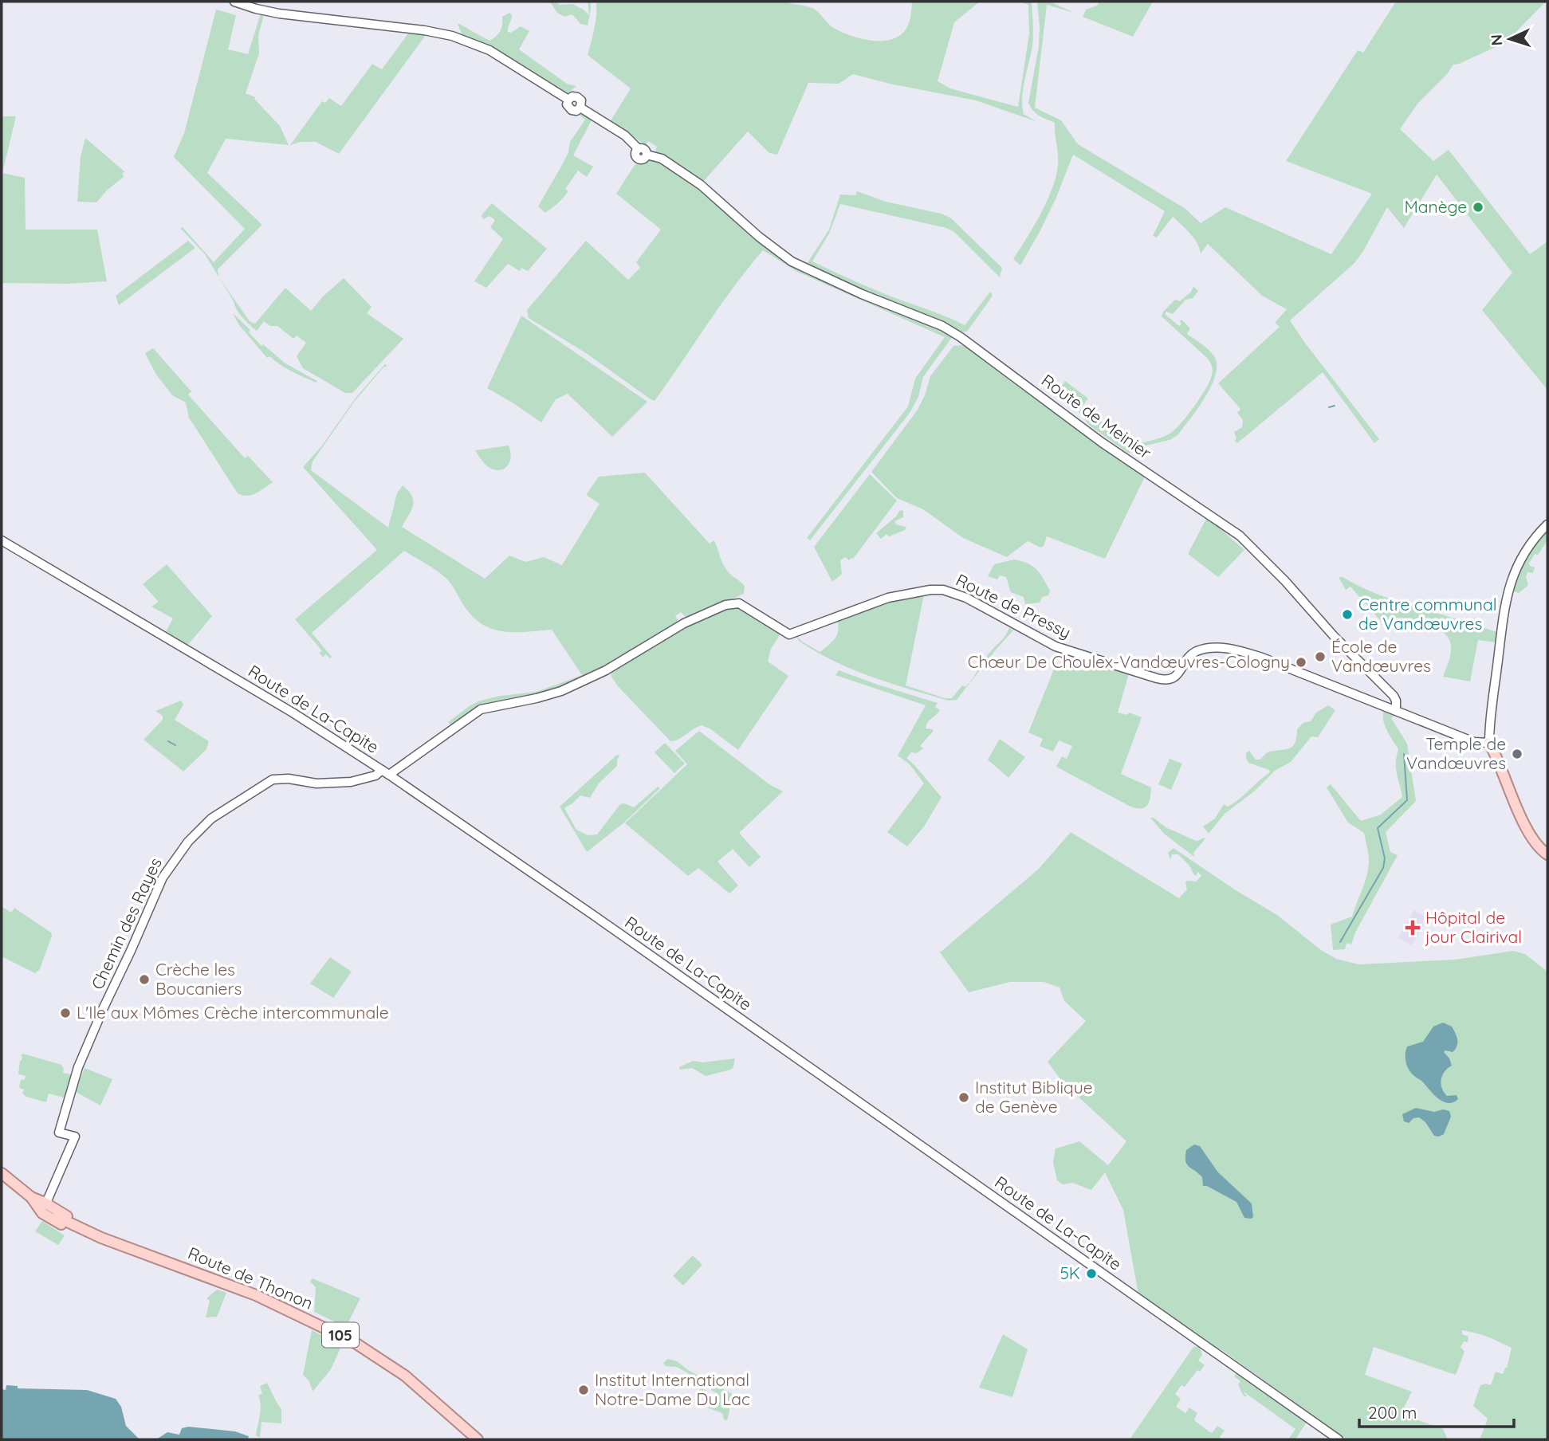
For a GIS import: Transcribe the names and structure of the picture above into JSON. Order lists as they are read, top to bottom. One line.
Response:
{"streets":{"main road":["Route de Thonon","105"],"street":["Route de Meinier","Route de Pressy","Route de La-Capite","Chemin des Rayes"]},"crossings":[["Route de Meinier","Route de Pressy"],["Route de Pressy","Chemin des Rayes"],["Route de La-Capite","Chemin des Rayes"],["Chemin des Rayes","Route de Thonon"],["Route de Thonon","105"]],"places":{"other":["Manège","Centre communal de Vandœuvres","École de Vandœuvres","Chœur De Choulex-Vandœuvres-Cologny","Temple de Vandœuvres","Crèche les Boucaniers","L'Ile aux Mômes Crèche intercommunale","Institut Biblique de Genève","5K","Institut International Notre-Dame Du Lac"],"health":["Hôpital de jour Clairival"]},"scale_bar":"200 m","north":"left"}
